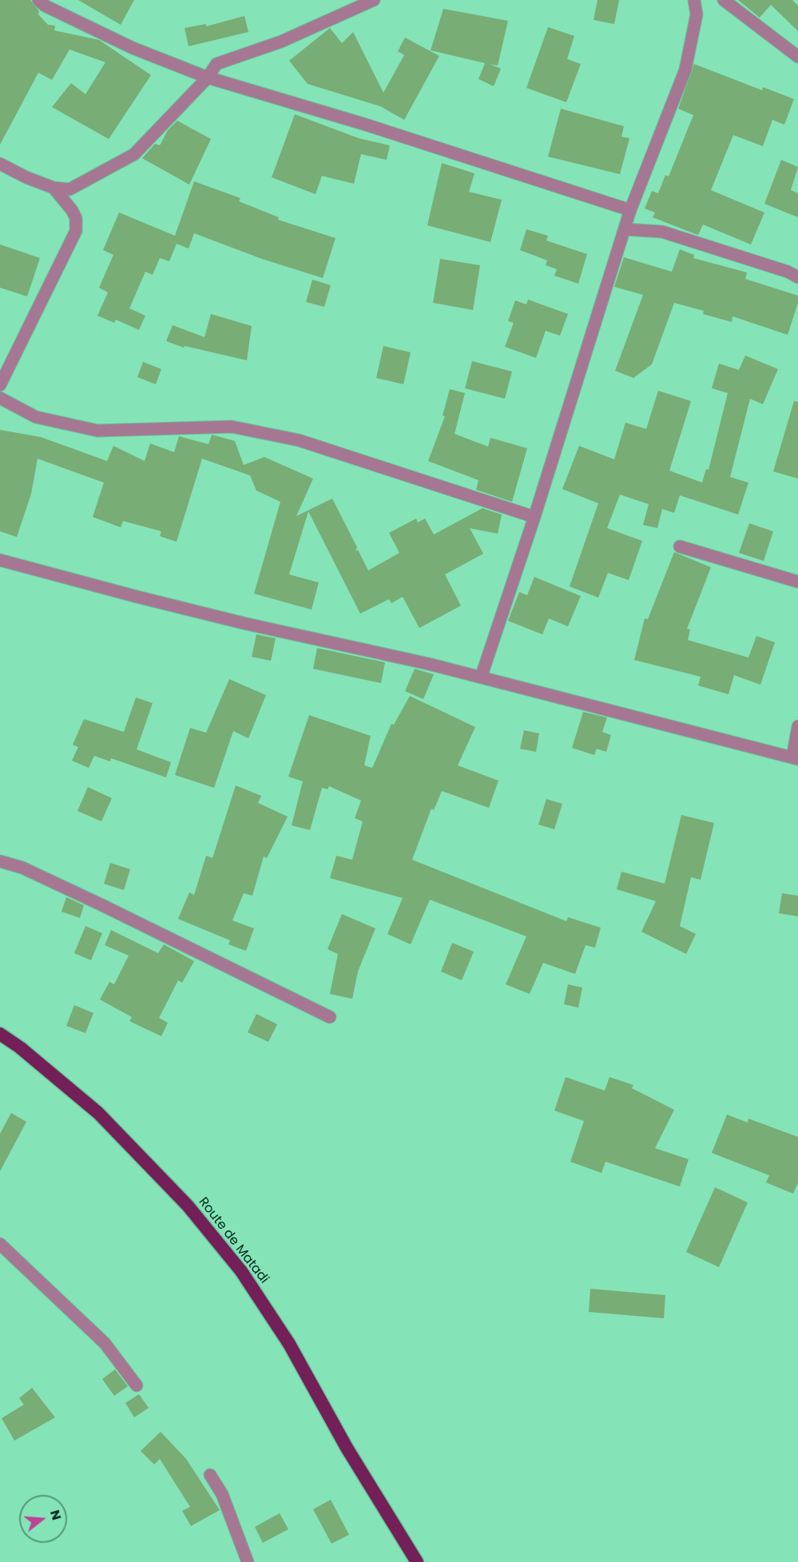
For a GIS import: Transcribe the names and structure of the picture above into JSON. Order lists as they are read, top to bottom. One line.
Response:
{"streets":{"highway":["Route de Matadi"]},"north":"right"}
